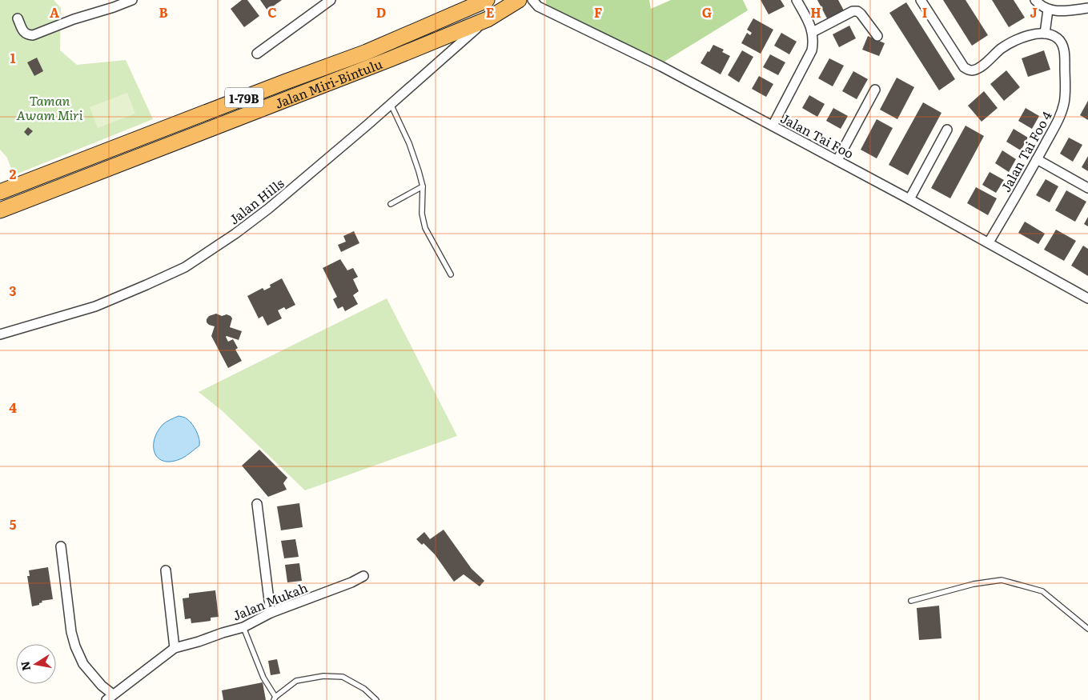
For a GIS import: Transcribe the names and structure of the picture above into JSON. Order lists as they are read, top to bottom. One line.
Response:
{"streets":{"highway":["Jalan Miri-Bintulu","1-79B"],"street":["Jalan Tai Foo","Jalan Tai Foo 4","Jalan Hills","Jalan Mukah"]},"crossings":[["Jalan Miri-Bintulu","Jalan Hills"],["Jalan Tai Foo","Jalan Tai Foo 4"]],"parks":["Taman Awam Miri"],"north":"left","grid":{"columns":["A","B","C","D","E","F","G","H","I","J"],"rows":["1","2","3","4","5"]}}
